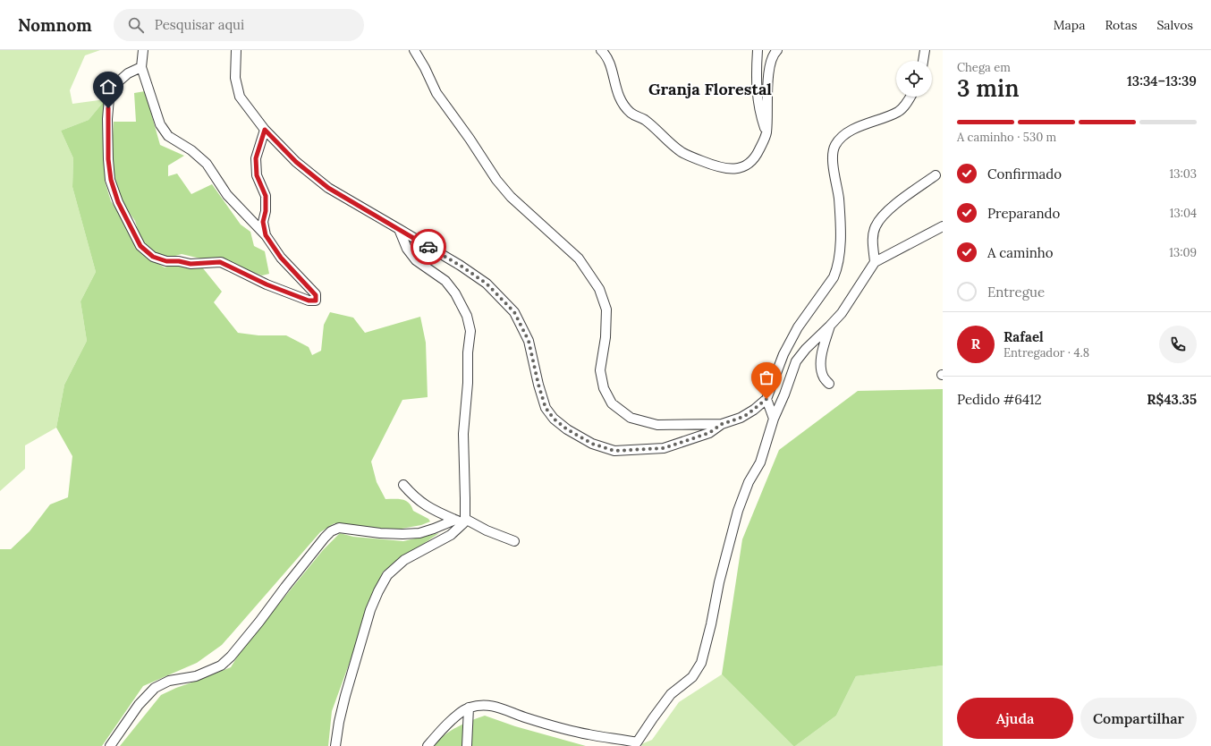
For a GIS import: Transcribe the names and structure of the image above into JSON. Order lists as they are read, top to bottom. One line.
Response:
{"districts":["Granja Florestal"],"page":{"header":"Nomnom","search":"Pesquisar aqui","nav":["Mapa","Rotas","Salvos"],"heading":["3 min","Chega em","13:34–13:39"],"panel":["Rafael","Entregador · 4.8","Pedido #6412","R$43.35"],"bar":"A caminho · 530 m","list":[["Confirmado","13:03"],["Preparando","13:04"],["A caminho","13:09"],"Entregue"],"round":"R","buttons":["Ajuda","Compartilhar"]}}
